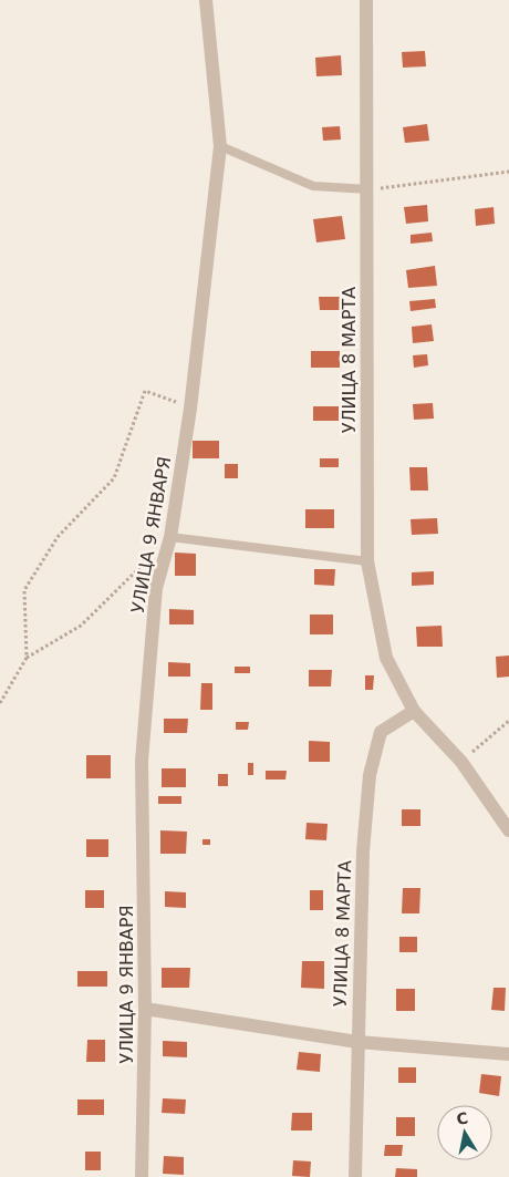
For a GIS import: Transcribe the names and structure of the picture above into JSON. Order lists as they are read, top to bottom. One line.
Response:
{"streets":{"street":["УЛИЦА 8 МАРТА","УЛИЦА 9 ЯНВАРЯ"]},"north":"top"}
